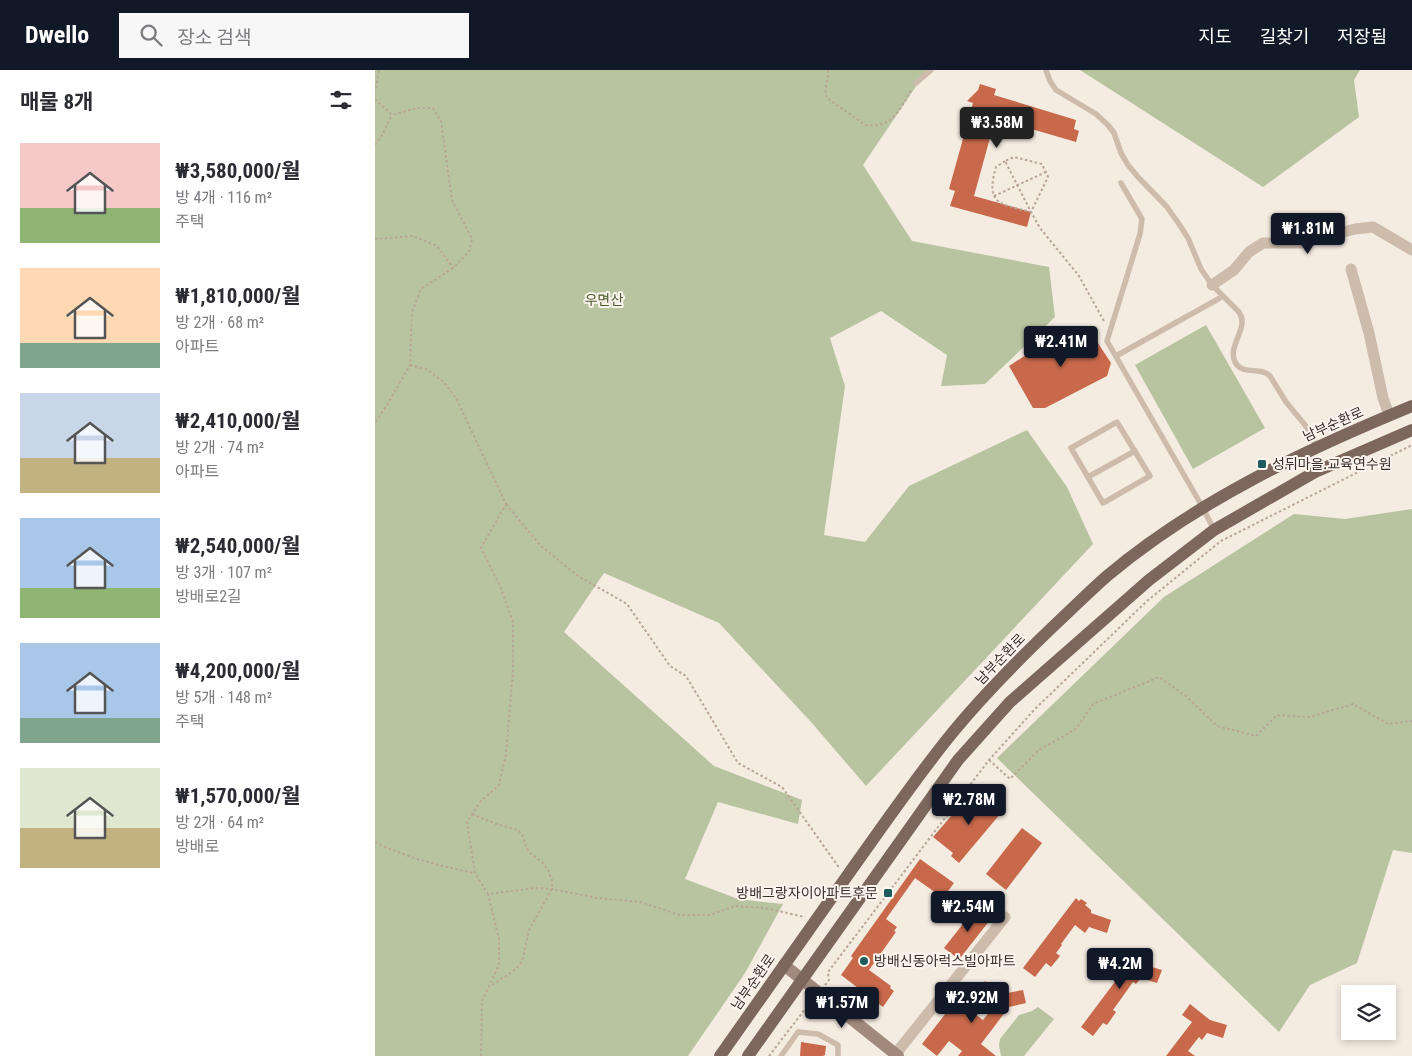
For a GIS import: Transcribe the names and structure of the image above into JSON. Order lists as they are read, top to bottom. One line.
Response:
{"streets":{"main road":["남부순환로"]},"parks":["우면산"],"places":{"transit":["성뒤마을.교육연수원","방배그랑자이아파트후문"],"other":["방배신동아럭스빌아파트"]},"page":{"header":"Dwello","search":"장소 검색","nav":["지도","길찾기","저장됨"],"heading":"매물 8개","price":["₩3.58M","₩1.81M","₩2.41M","₩2.78M","₩2.54M","₩4.2M","₩2.92M","₩1.57M"],"list":[{"name":"₩3,580,000/월","note":"방 4개 · 116 m² · 주택"},{"name":"₩1,810,000/월","note":"방 2개 · 68 m² · 아파트"},{"name":"₩2,410,000/월","note":"방 2개 · 74 m² · 아파트"},{"name":"₩2,540,000/월","note":"방 3개 · 107 m² · 방배로2길"},{"name":"₩4,200,000/월","note":"방 5개 · 148 m² · 주택"},{"name":"₩1,570,000/월","note":"방 2개 · 64 m² · 방배로"}]}}
